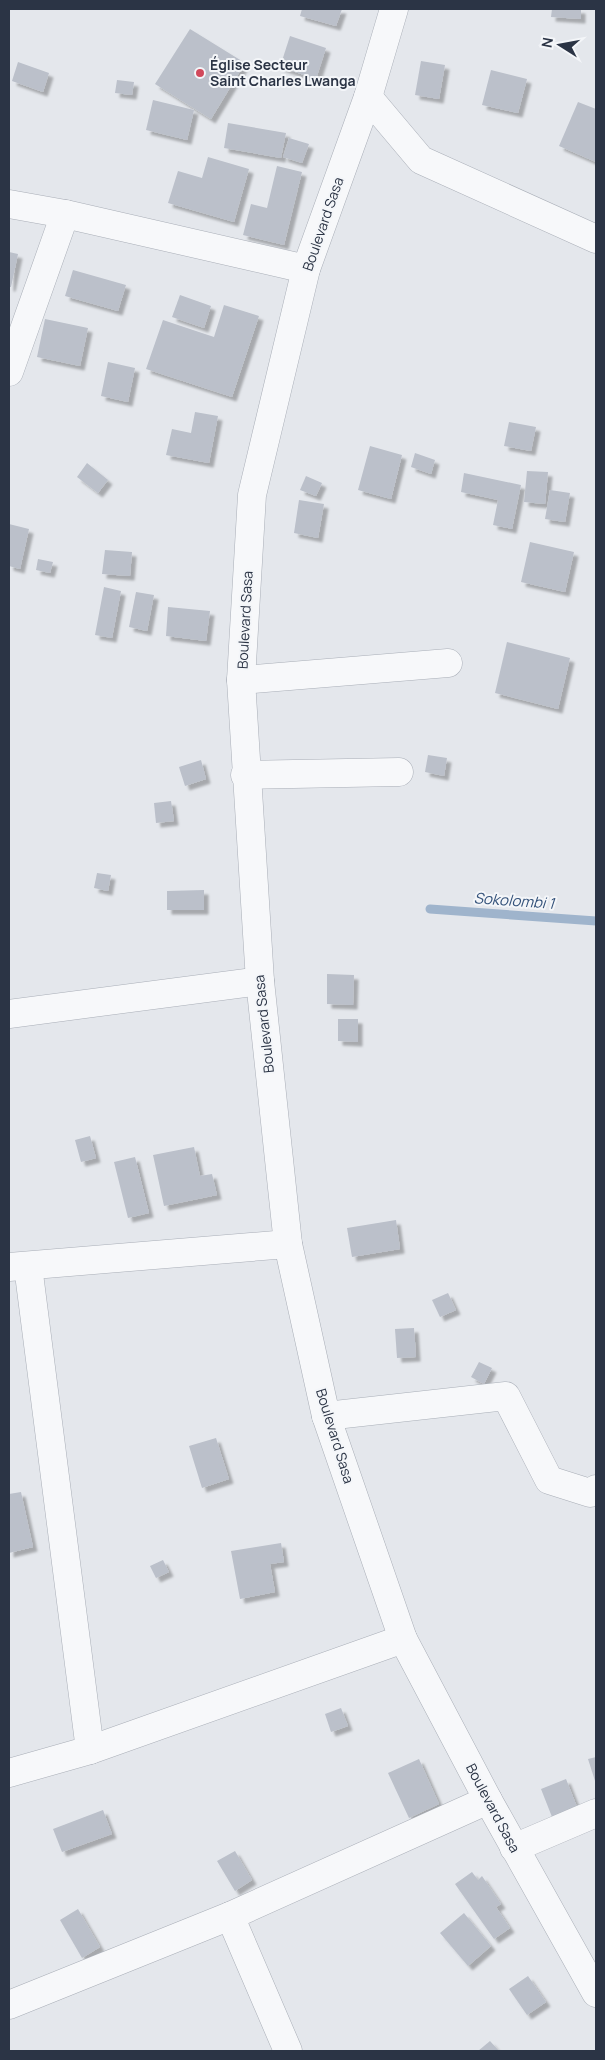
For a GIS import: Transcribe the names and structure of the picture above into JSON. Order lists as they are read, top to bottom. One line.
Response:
{"streets":{"street":["Boulevard Sasa"]},"water":["Sokolombi 1"],"places":["Église Secteur Saint Charles Lwanga"],"north":"left"}
